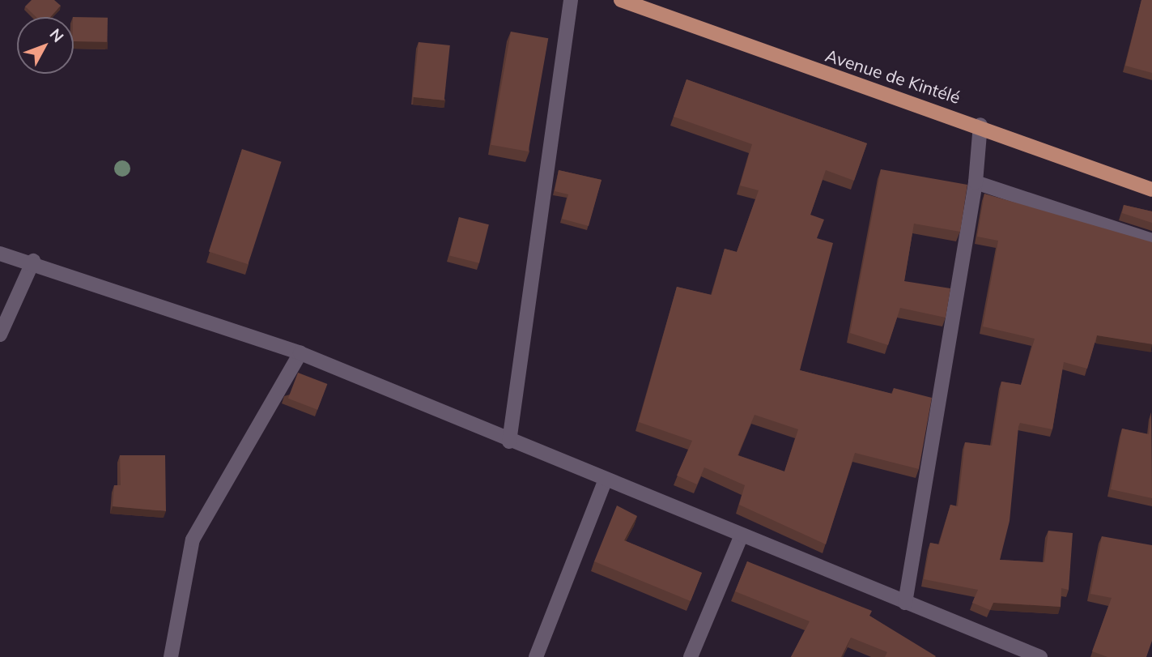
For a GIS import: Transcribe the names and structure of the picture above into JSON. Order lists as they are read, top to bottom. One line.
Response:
{"streets":{"main road":["Avenue de Kintélé"]},"north":"top right"}
